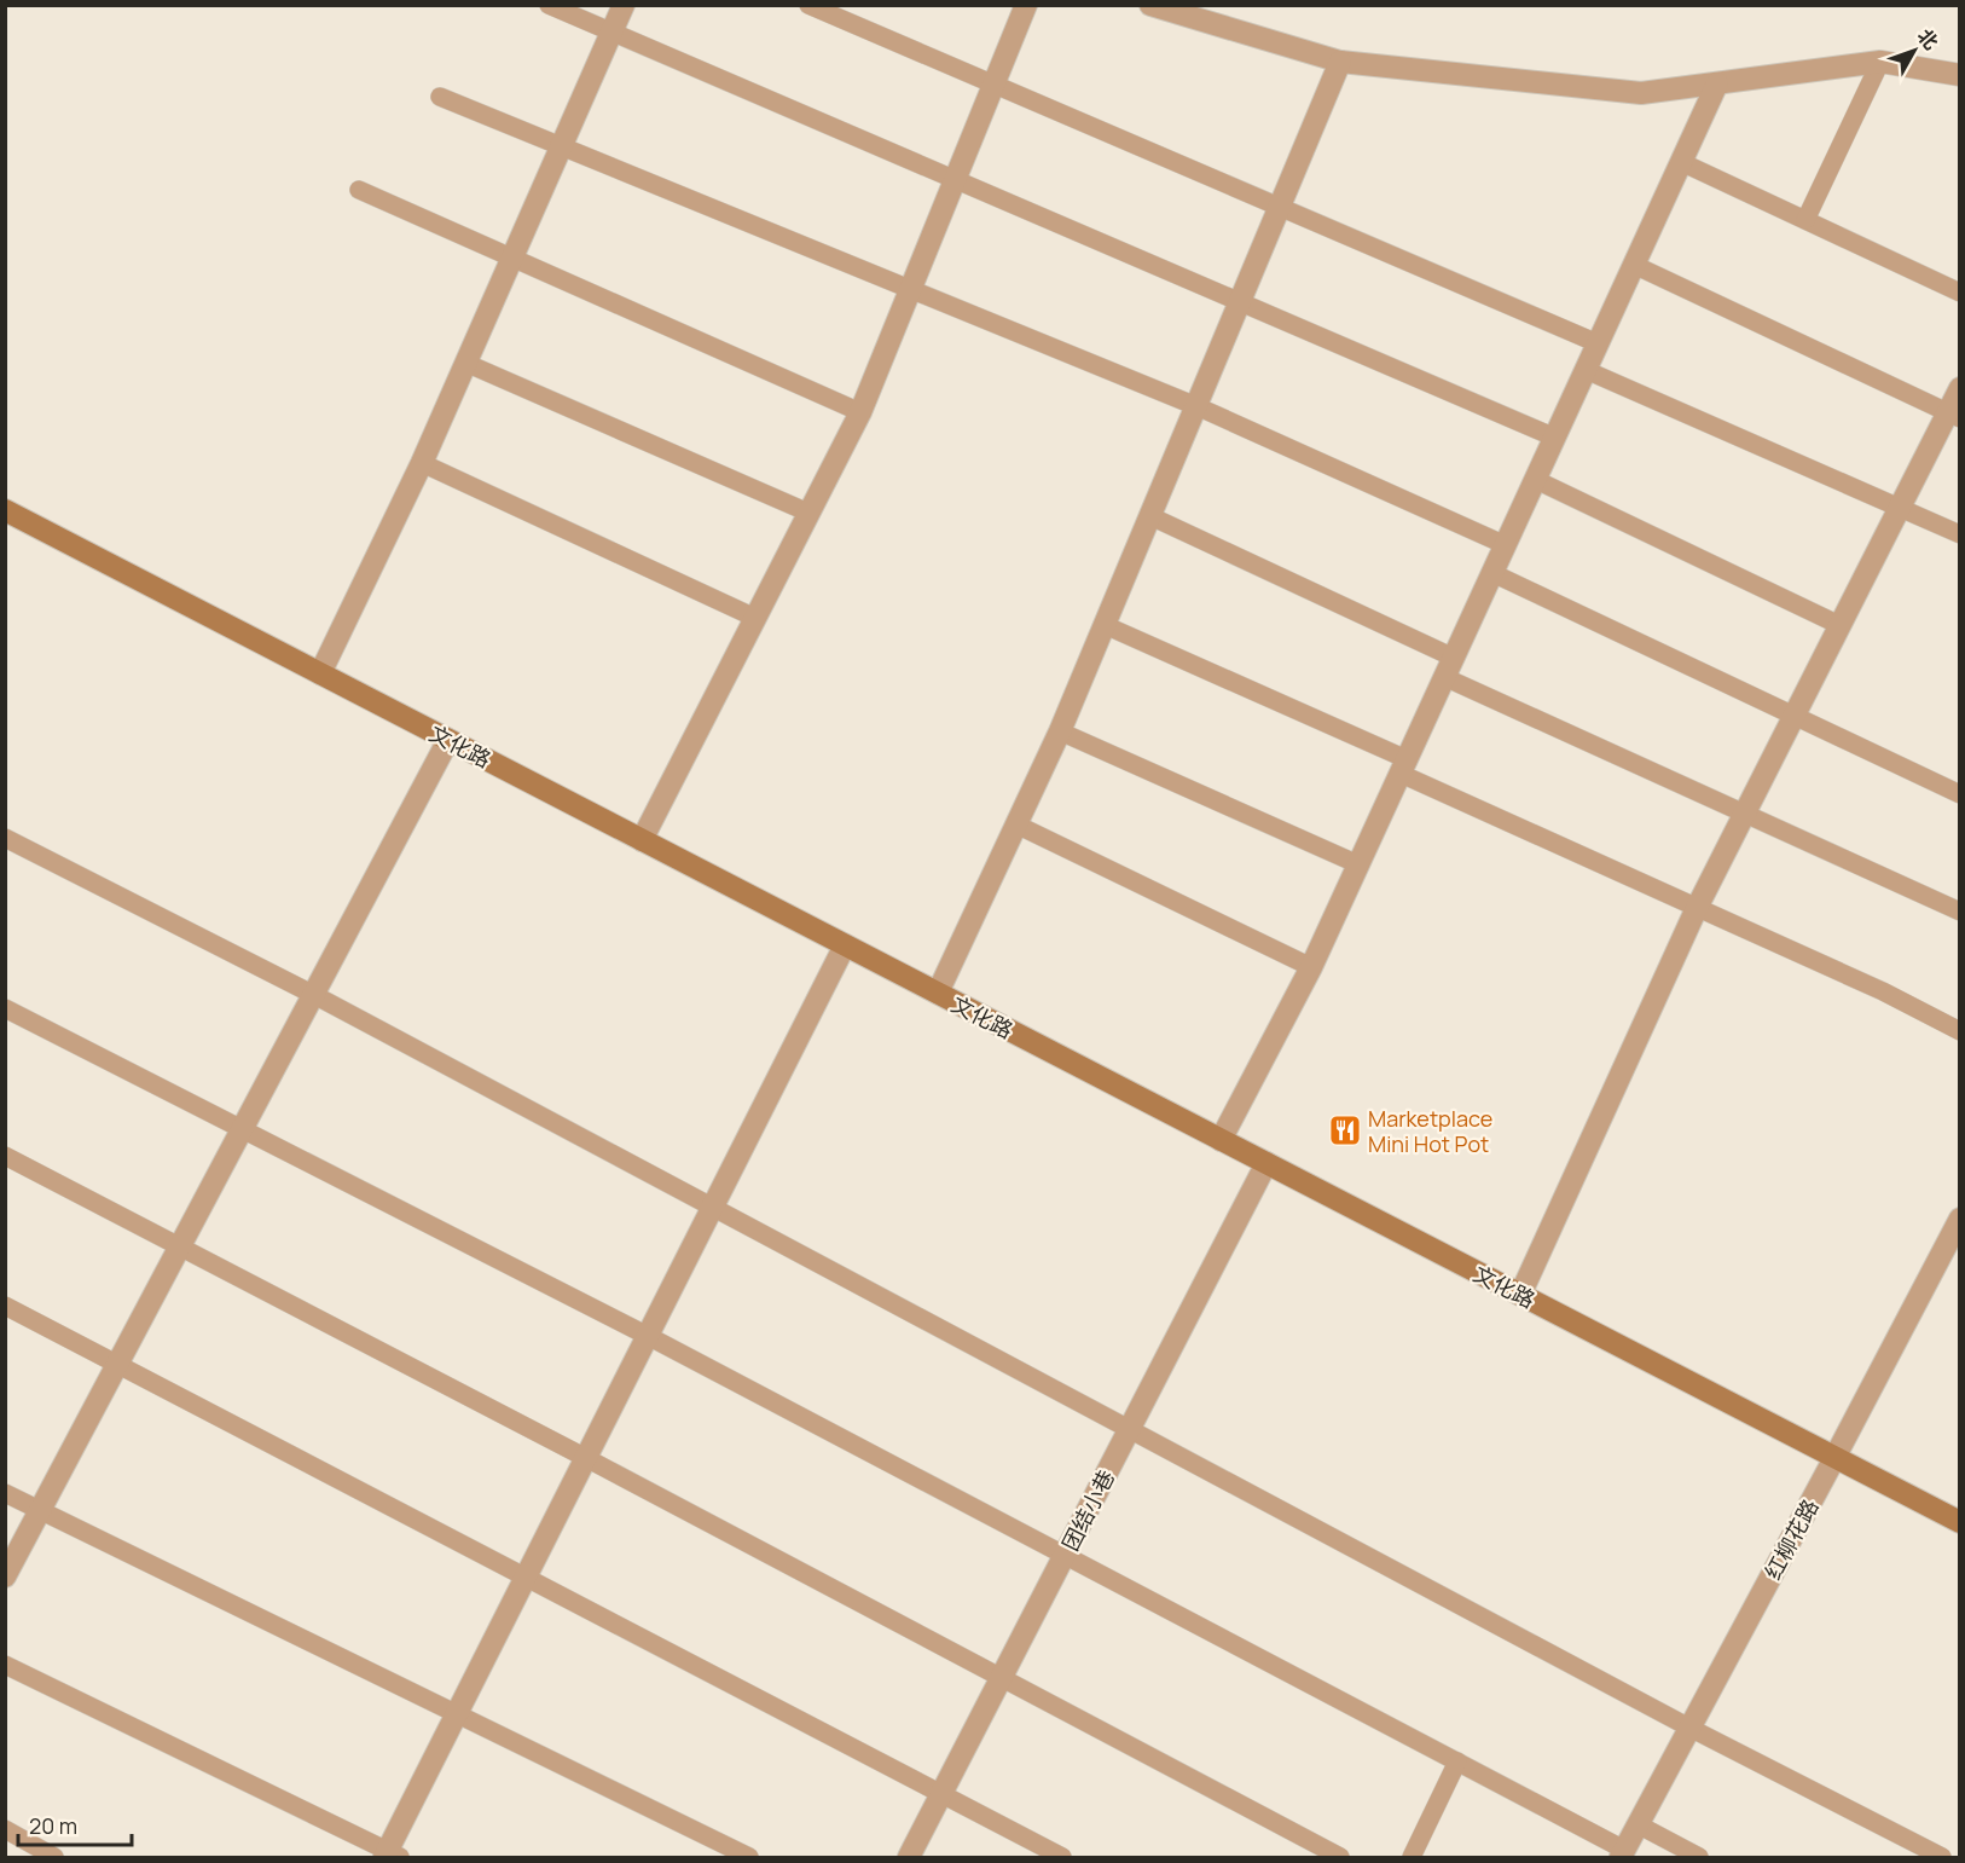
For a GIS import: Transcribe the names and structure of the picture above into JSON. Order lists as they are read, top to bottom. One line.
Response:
{"streets":{"main road":["文化路"],"street":["团结小巷","红柳花路"]},"crossings":[["文化路","团结小巷"],["文化路","红柳花路"]],"places":{"restaurant":["Marketplace Mini Hot Pot"]},"scale_bar":"20 m","north":"top right"}
